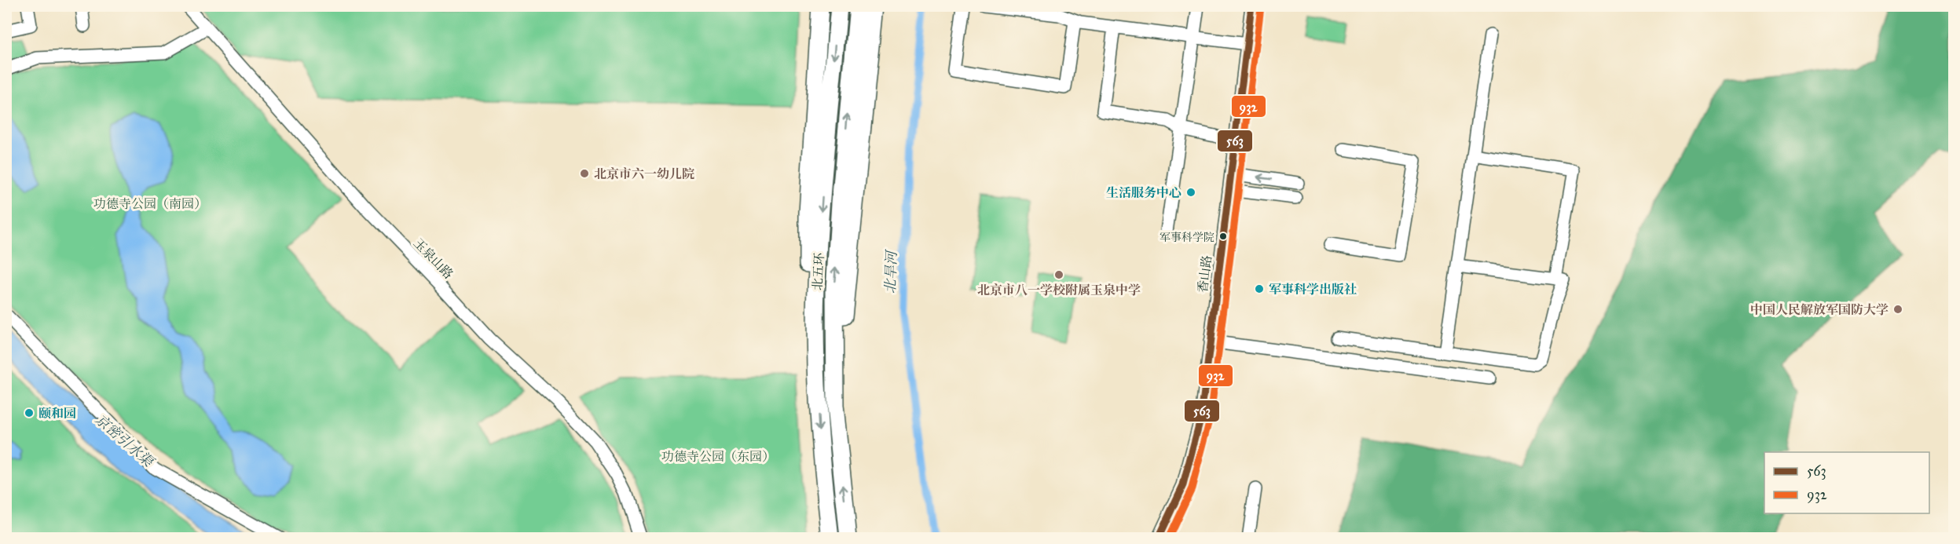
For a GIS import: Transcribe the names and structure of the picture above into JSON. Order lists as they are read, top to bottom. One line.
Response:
{"streets":{"highway":["北五环"],"street":["玉泉山路","香山路"]},"water":["北旱河","京密引水渠"],"parks":["功德寺公园（南园）","功德寺公园（东园）"],"places":["北京市六一幼儿院","生活服务中心","军事科学院","北京市八一学校附属玉泉中学","军事科学出版社","中国人民解放军国防大学","颐和园"],"lines":["transit line 563","transit line 932"],"legend":["563","932"]}
